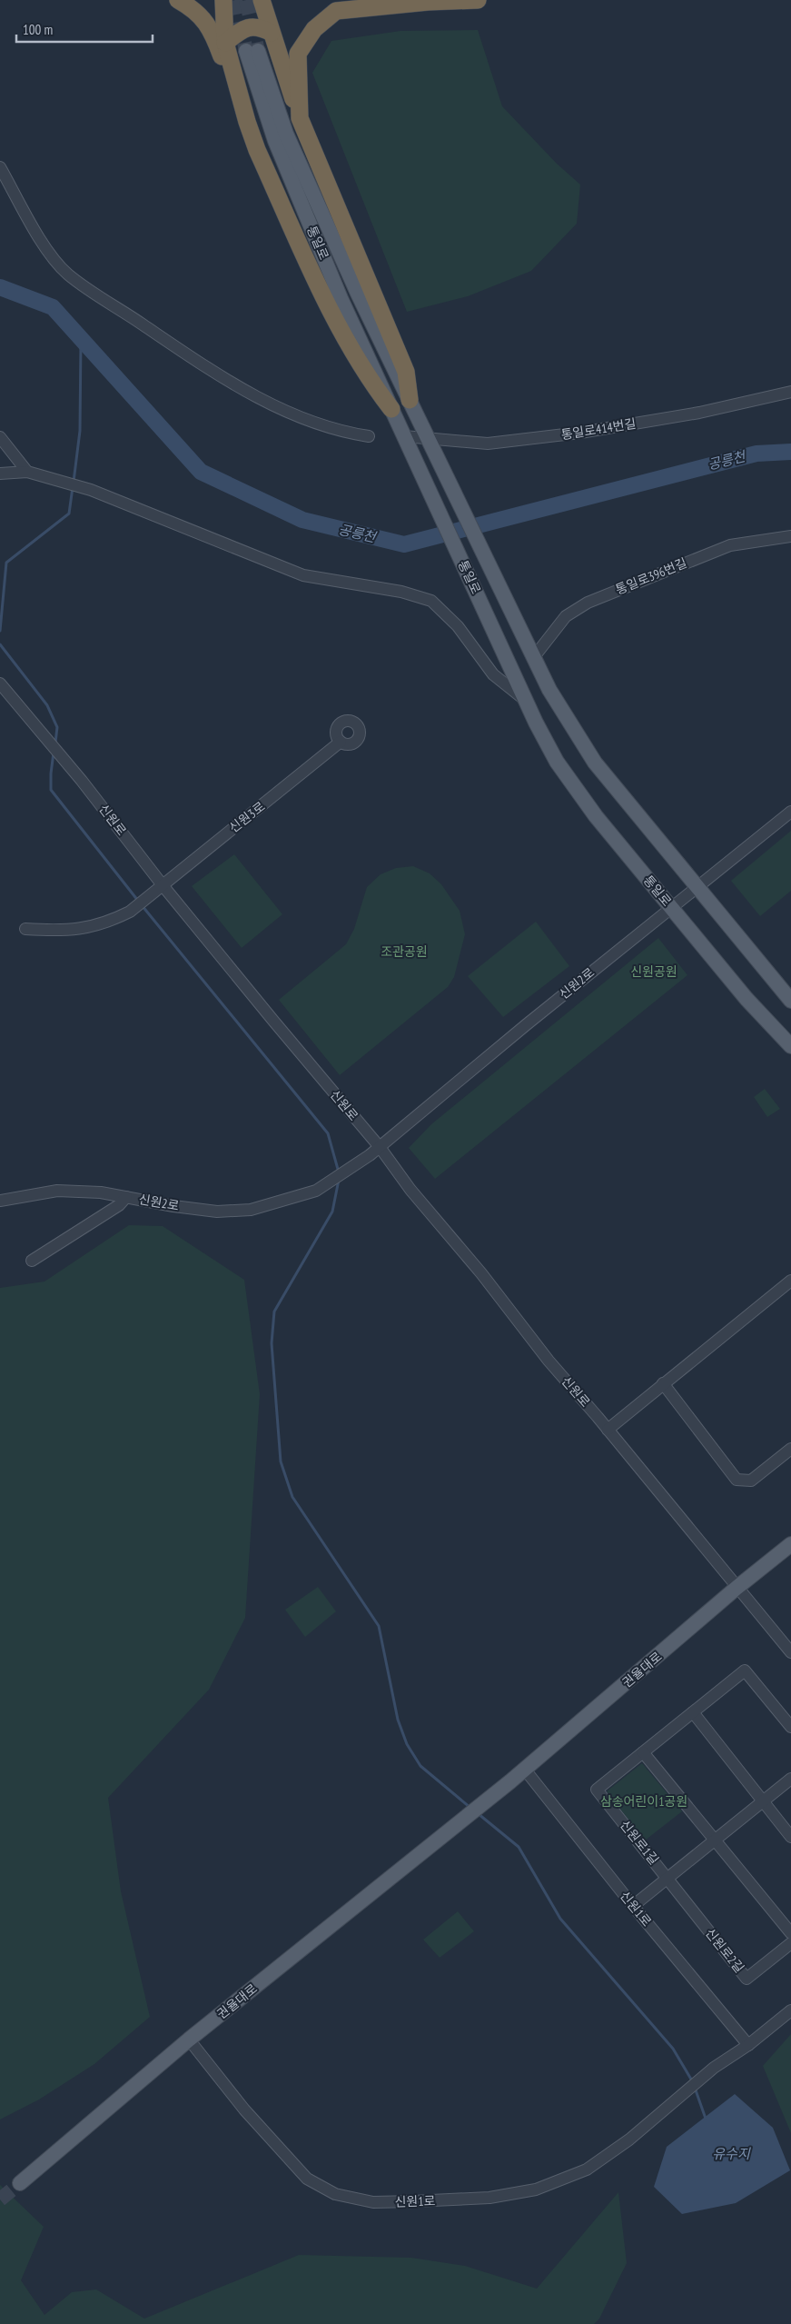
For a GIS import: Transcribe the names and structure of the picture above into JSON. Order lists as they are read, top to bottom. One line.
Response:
{"streets":{"main road":["통일로","권율대로"],"street":["통일로414번길","통일로396번길","신원3로","신원로","신원2로","신원로1길","신원1로","신원로2길"]},"crossings":[["통일로","통일로414번길"],["통일로","통일로396번길"],["통일로","신원2로"],["신원3로","신원로"],["신원로","신원2로"],["신원로","권율대로"],["권율대로","신원1로"],["신원로1길","신원로2길"]],"water":["공릉천","유수지"],"parks":["조관공원","신원공원","삼송어린이1공원"],"scale_bar":"100 m"}
